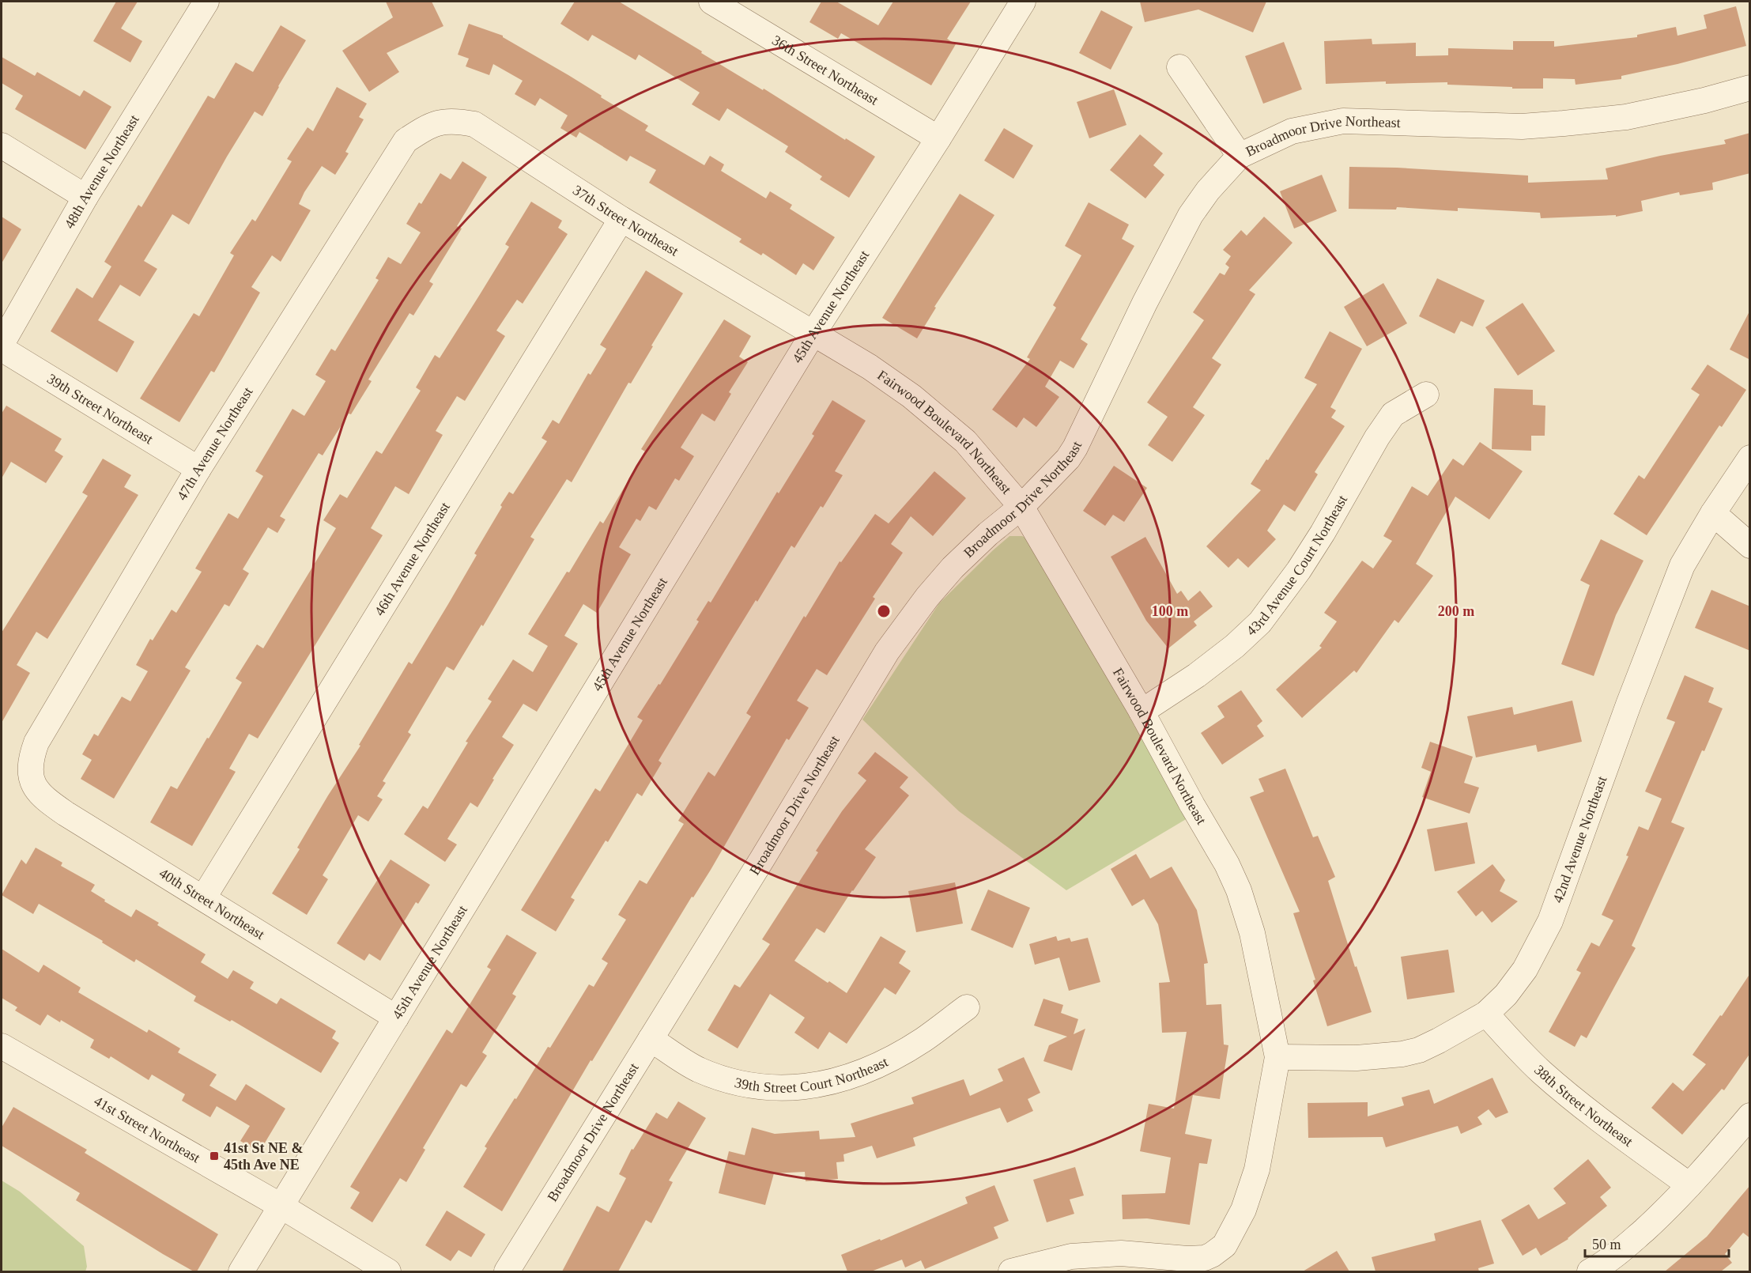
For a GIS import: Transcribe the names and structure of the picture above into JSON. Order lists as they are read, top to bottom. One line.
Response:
{"streets":{"street":["36th Street Northeast","Broadmoor Drive Northeast","48th Avenue Northeast","37th Street Northeast","45th Avenue Northeast","39th Street Northeast","Fairwood Boulevard Northeast","47th Avenue Northeast","46th Avenue Northeast","43rd Avenue Court Northeast","42nd Avenue Northeast","40th Street Northeast","39th Street Court Northeast","38th Street Northeast","41st Street Northeast"]},"crossings":[["36th Street Northeast","45th Avenue Northeast"],["Broadmoor Drive Northeast","Fairwood Boulevard Northeast"],["Broadmoor Drive Northeast","39th Street Court Northeast"],["37th Street Northeast","45th Avenue Northeast"],["37th Street Northeast","Fairwood Boulevard Northeast"],["37th Street Northeast","47th Avenue Northeast"],["37th Street Northeast","46th Avenue Northeast"],["45th Avenue Northeast","Fairwood Boulevard Northeast"],["45th Avenue Northeast","40th Street Northeast"],["45th Avenue Northeast","41st Street Northeast"],["39th Street Northeast","47th Avenue Northeast"],["Fairwood Boulevard Northeast","43rd Avenue Court Northeast"],["Fairwood Boulevard Northeast","42nd Avenue Northeast"],["47th Avenue Northeast","40th Street Northeast"],["46th Avenue Northeast","40th Street Northeast"],["42nd Avenue Northeast","38th Street Northeast"]],"places":{"transit":["41st St NE & 45th Ave NE"]},"scale_bar":"50 m","rings":["100 m","200 m"]}
